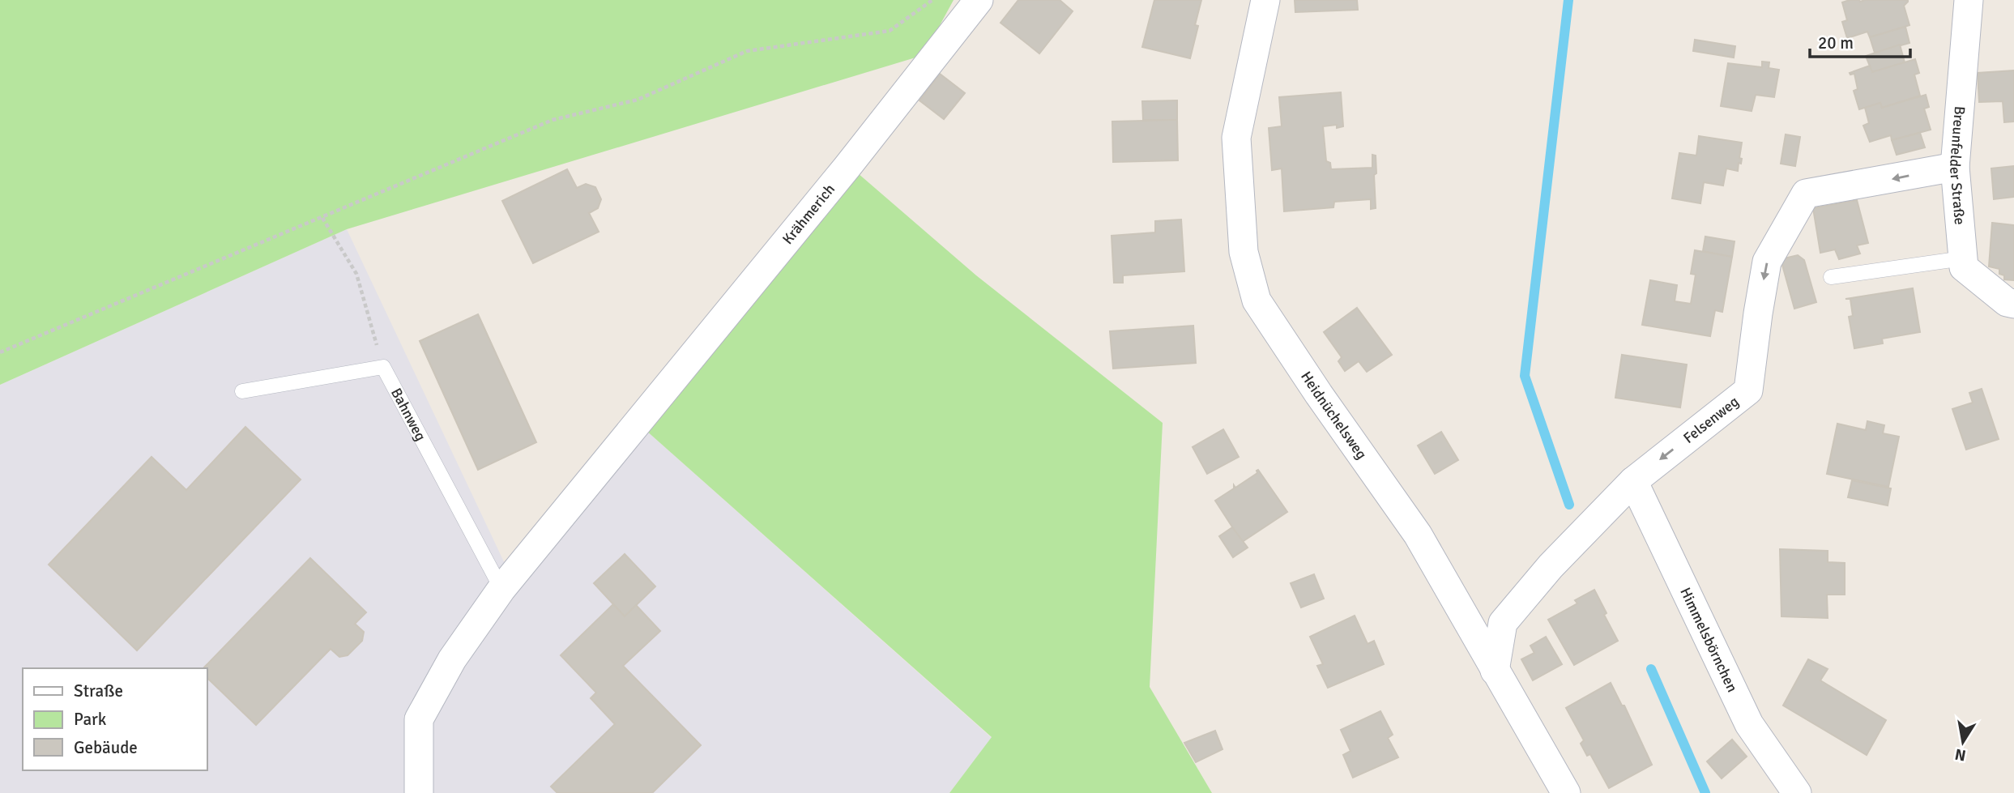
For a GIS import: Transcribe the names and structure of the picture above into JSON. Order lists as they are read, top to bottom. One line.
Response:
{"streets":{"street":["Breunfelder Straße","Krähmerich","Heidnüchelsweg","Felsenweg","Himmelsbörnchen"],"lane":["Bahnweg"]},"crossings":[["Breunfelder Straße","Felsenweg"],["Krähmerich","Bahnweg"],["Heidnüchelsweg","Felsenweg"],["Felsenweg","Himmelsbörnchen"]],"one_way":["Felsenweg"],"legend":["Straße","Park","Gebäude"],"scale_bar":"20 m","north":"bottom"}
